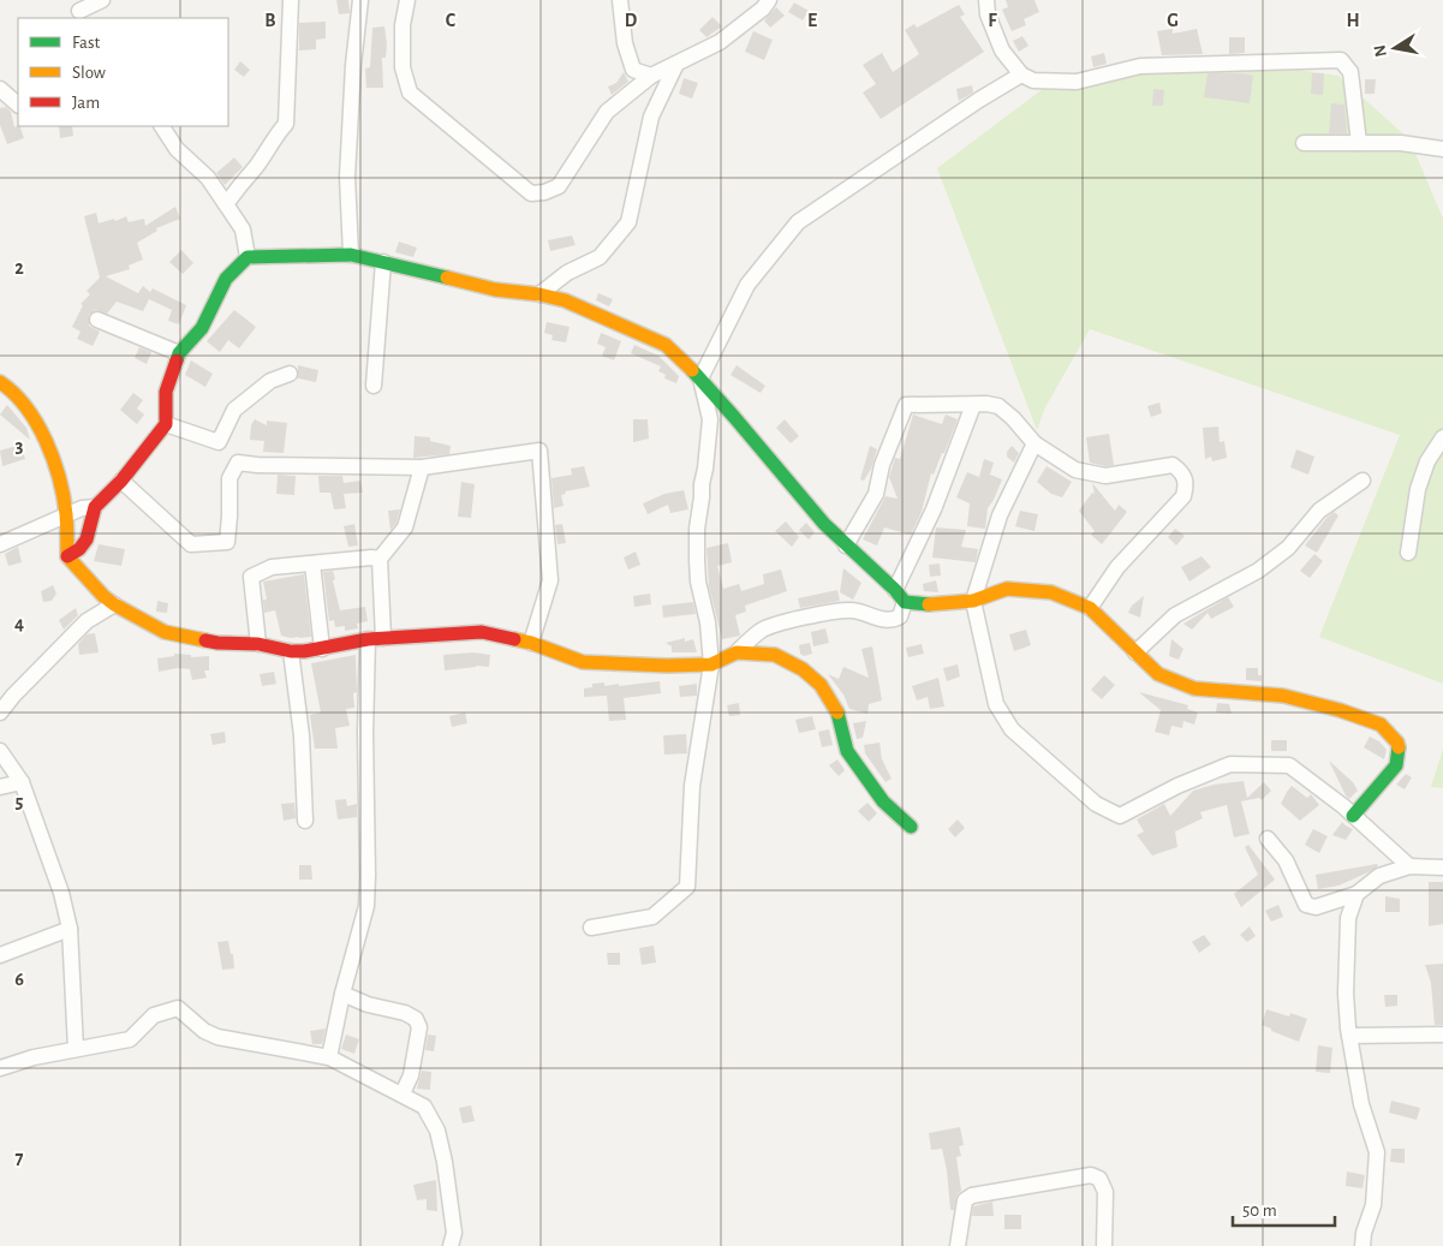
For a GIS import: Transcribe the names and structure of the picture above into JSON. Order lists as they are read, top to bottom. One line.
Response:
{"legend":["Fast","Slow","Jam"],"scale_bar":"50 m","north":"left","grid":{"columns":["B","C","D","E","F","G","H"],"rows":["2","3","4","5","6","7"]}}
